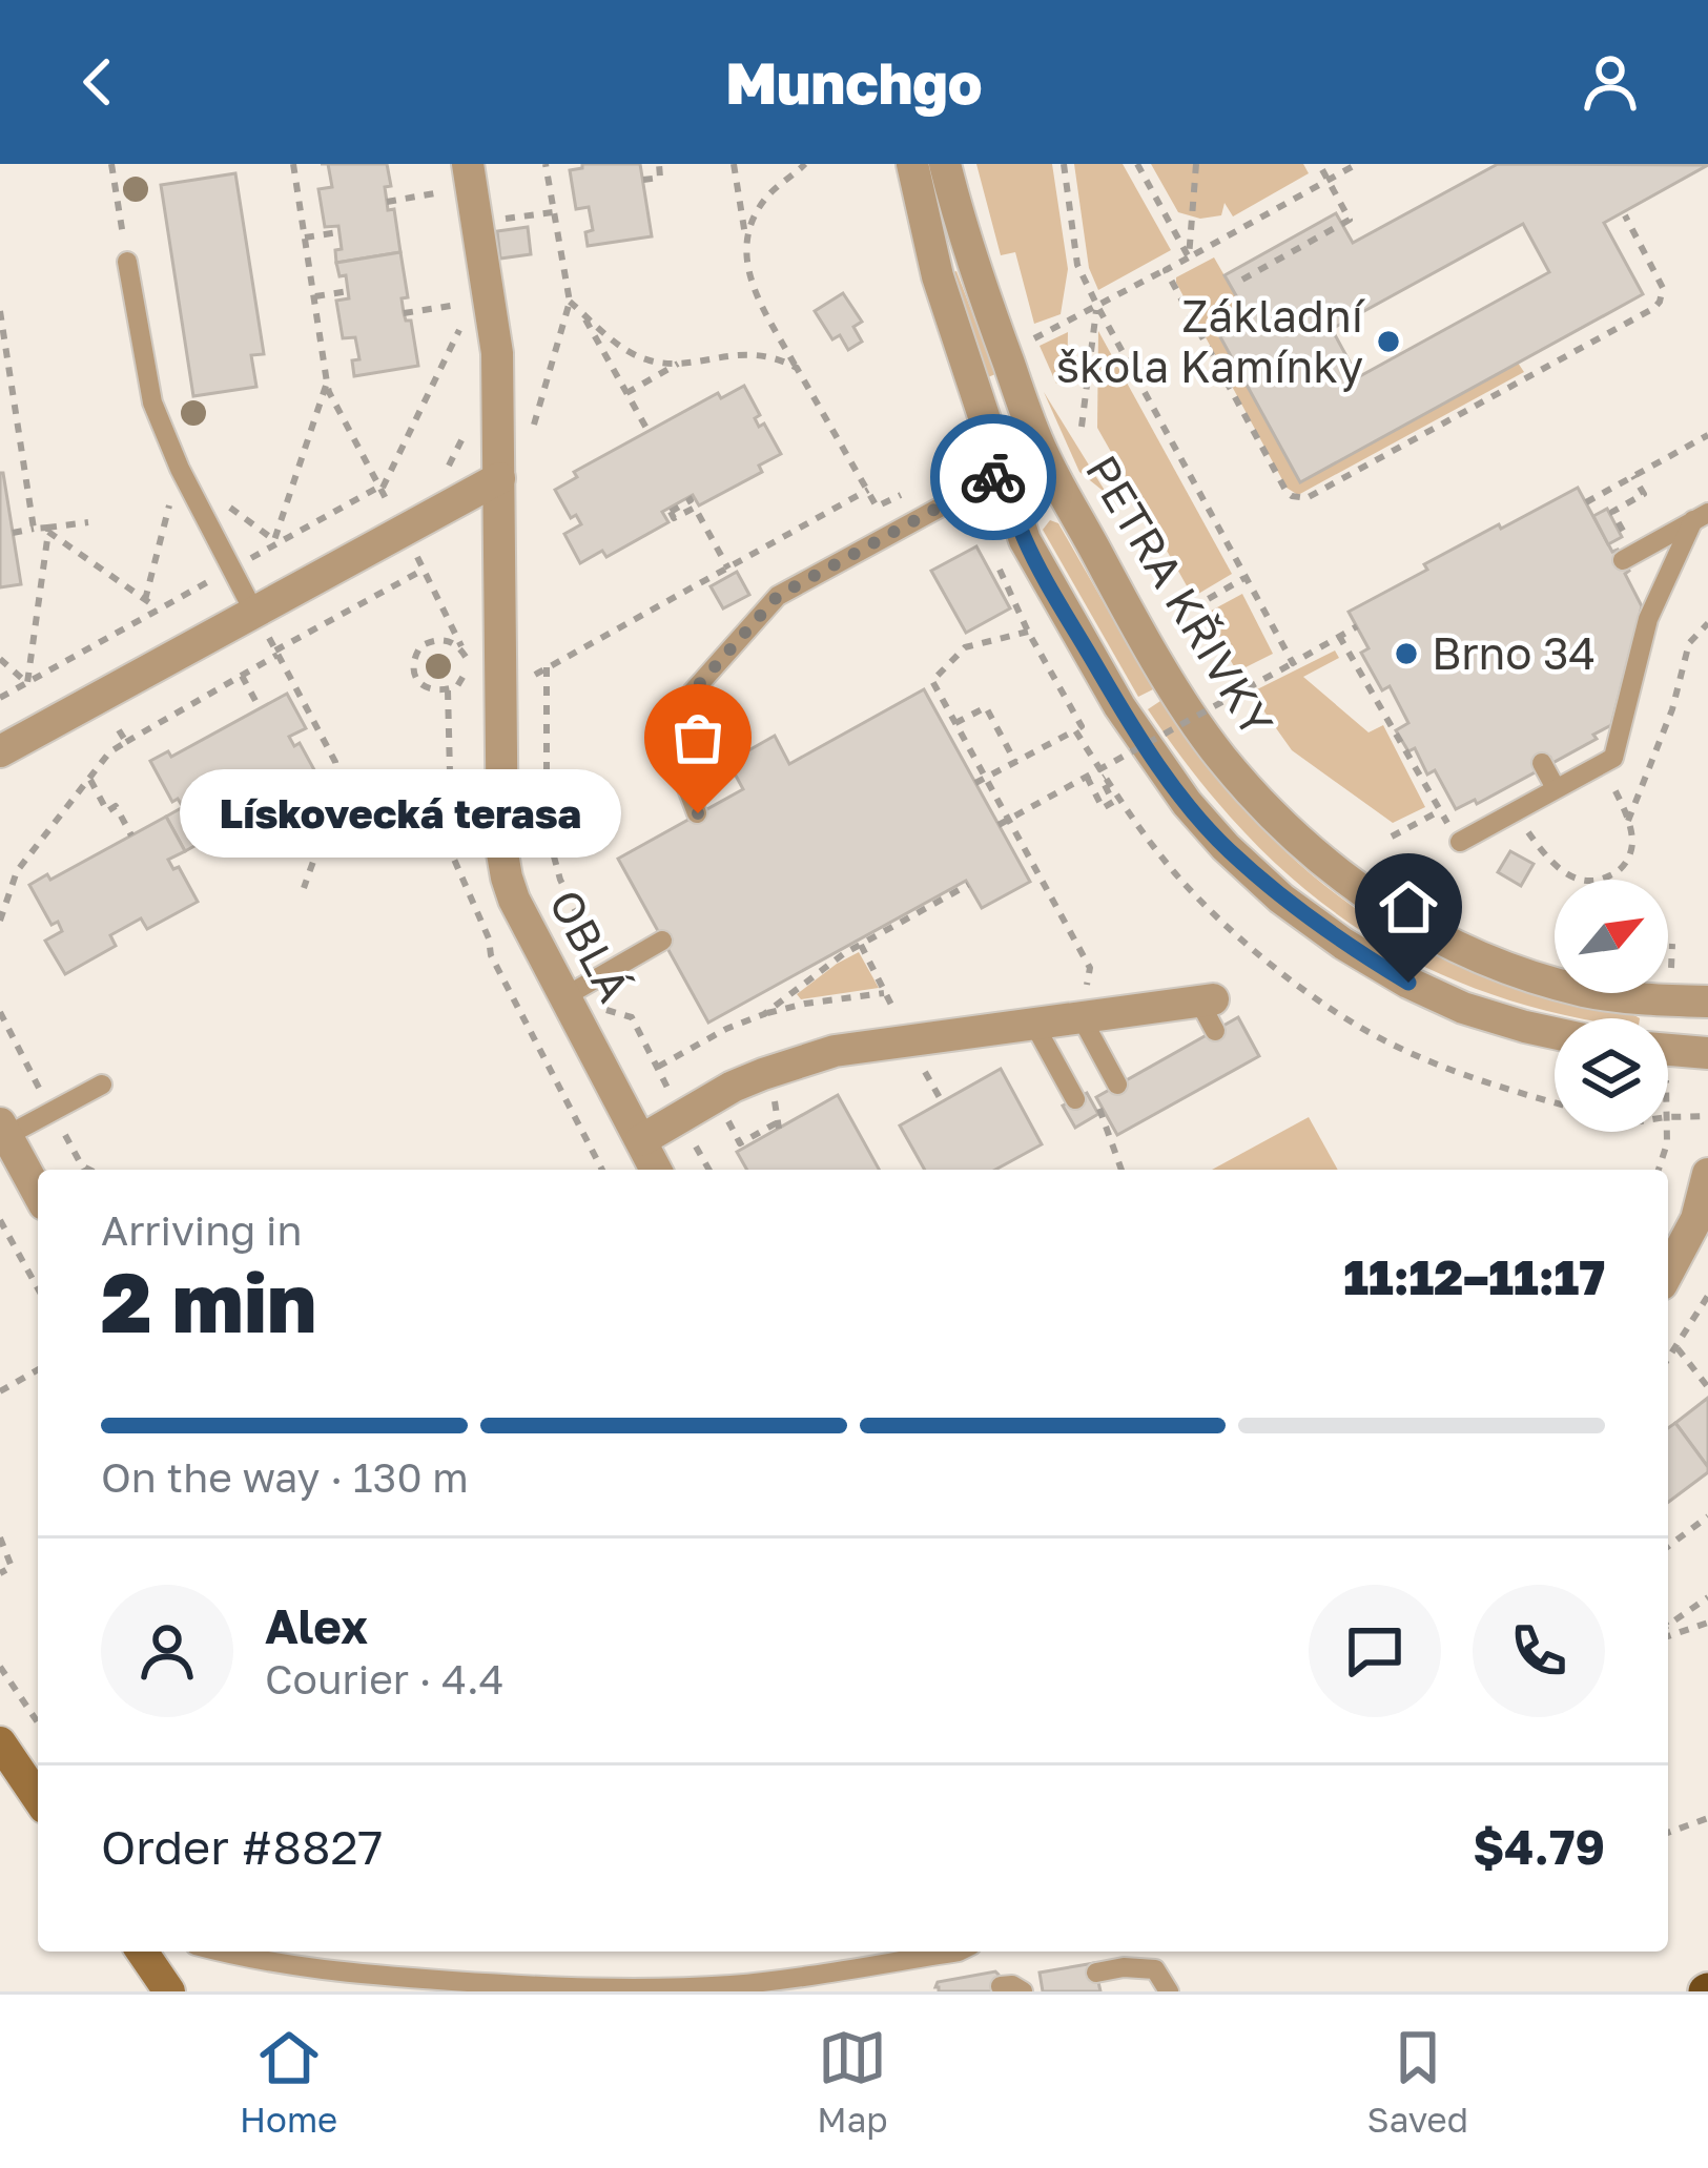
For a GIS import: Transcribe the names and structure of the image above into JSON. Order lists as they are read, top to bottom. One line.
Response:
{"streets":{"street":["PETRA KŘIVKY","OBLÁ"]},"places":["Základní škola Kamínky","Brno 34","Lískovecká terasa"],"north":"top right","page":{"header":"Munchgo","bubble":"Lískovecká terasa","heading":["2 min","Arriving in","11:12–11:17"],"panel":["Alex","Courier · 4.4","Order #8827","$4.79"],"bar":"On the way · 130 m","tabs":["Home","Map","Saved"]}}
